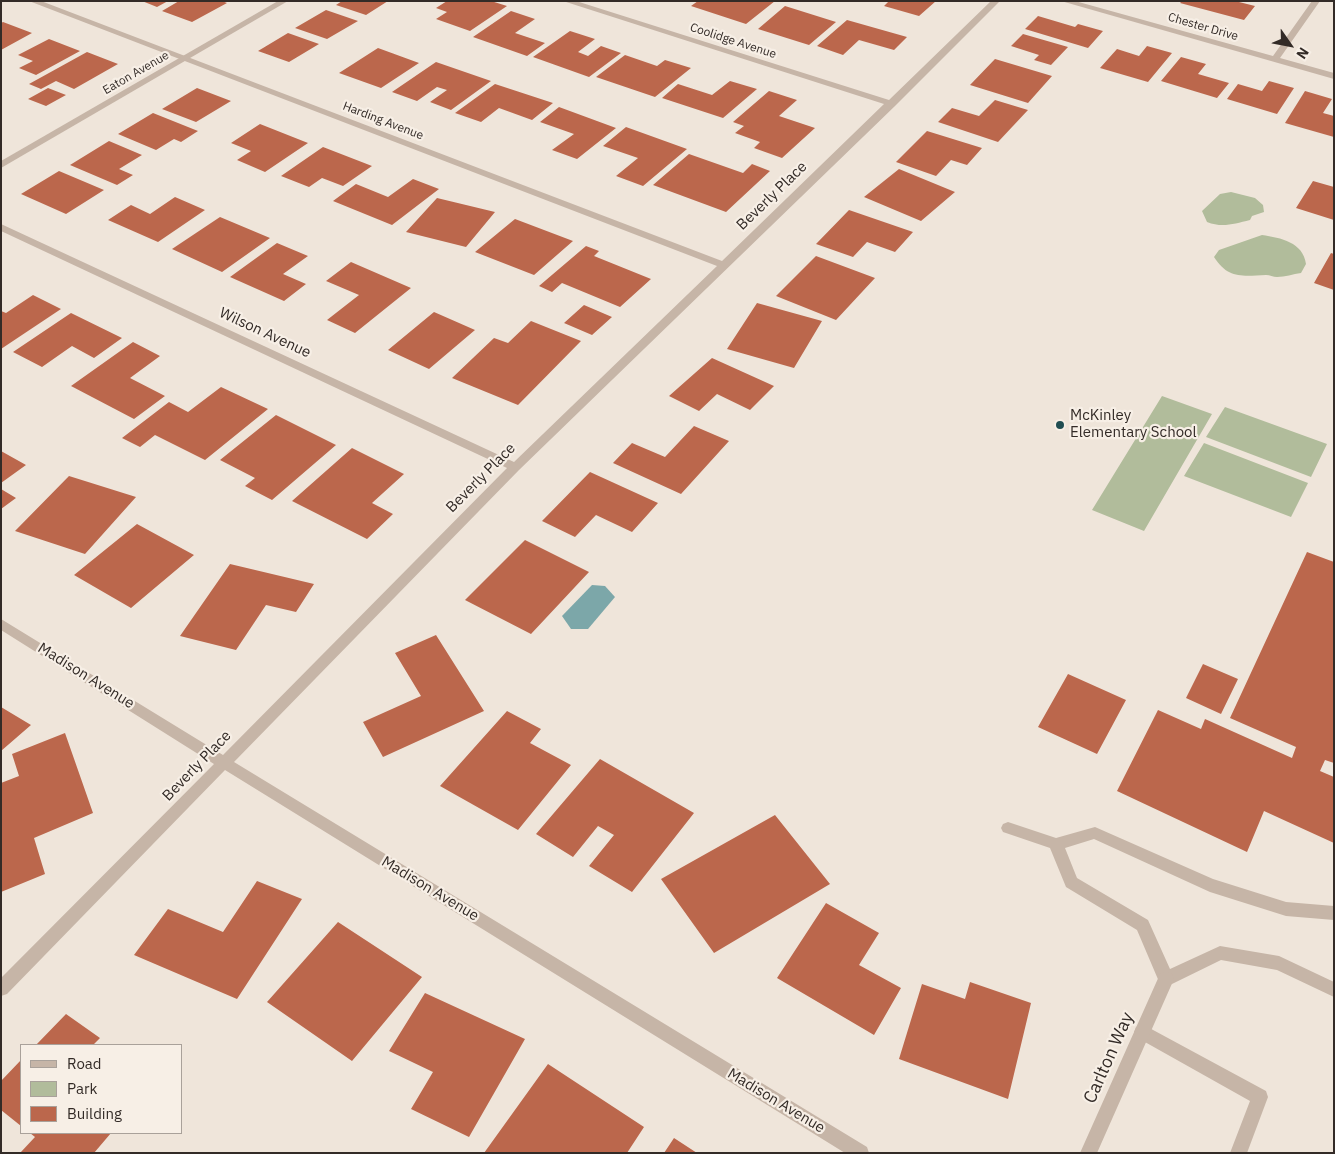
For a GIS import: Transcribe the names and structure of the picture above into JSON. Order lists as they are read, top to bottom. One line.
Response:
{"streets":{"street":["Chester Drive","Coolidge Avenue","Eaton Avenue","Harding Avenue","Beverly Place","Wilson Avenue","Madison Avenue","Carlton Way"]},"crossings":[["Coolidge Avenue","Beverly Place"],["Eaton Avenue","Harding Avenue"],["Harding Avenue","Beverly Place"],["Beverly Place","Wilson Avenue"],["Beverly Place","Madison Avenue"]],"places":["McKinley Elementary School"],"legend":["Road","Park","Building"],"north":"bottom right"}
